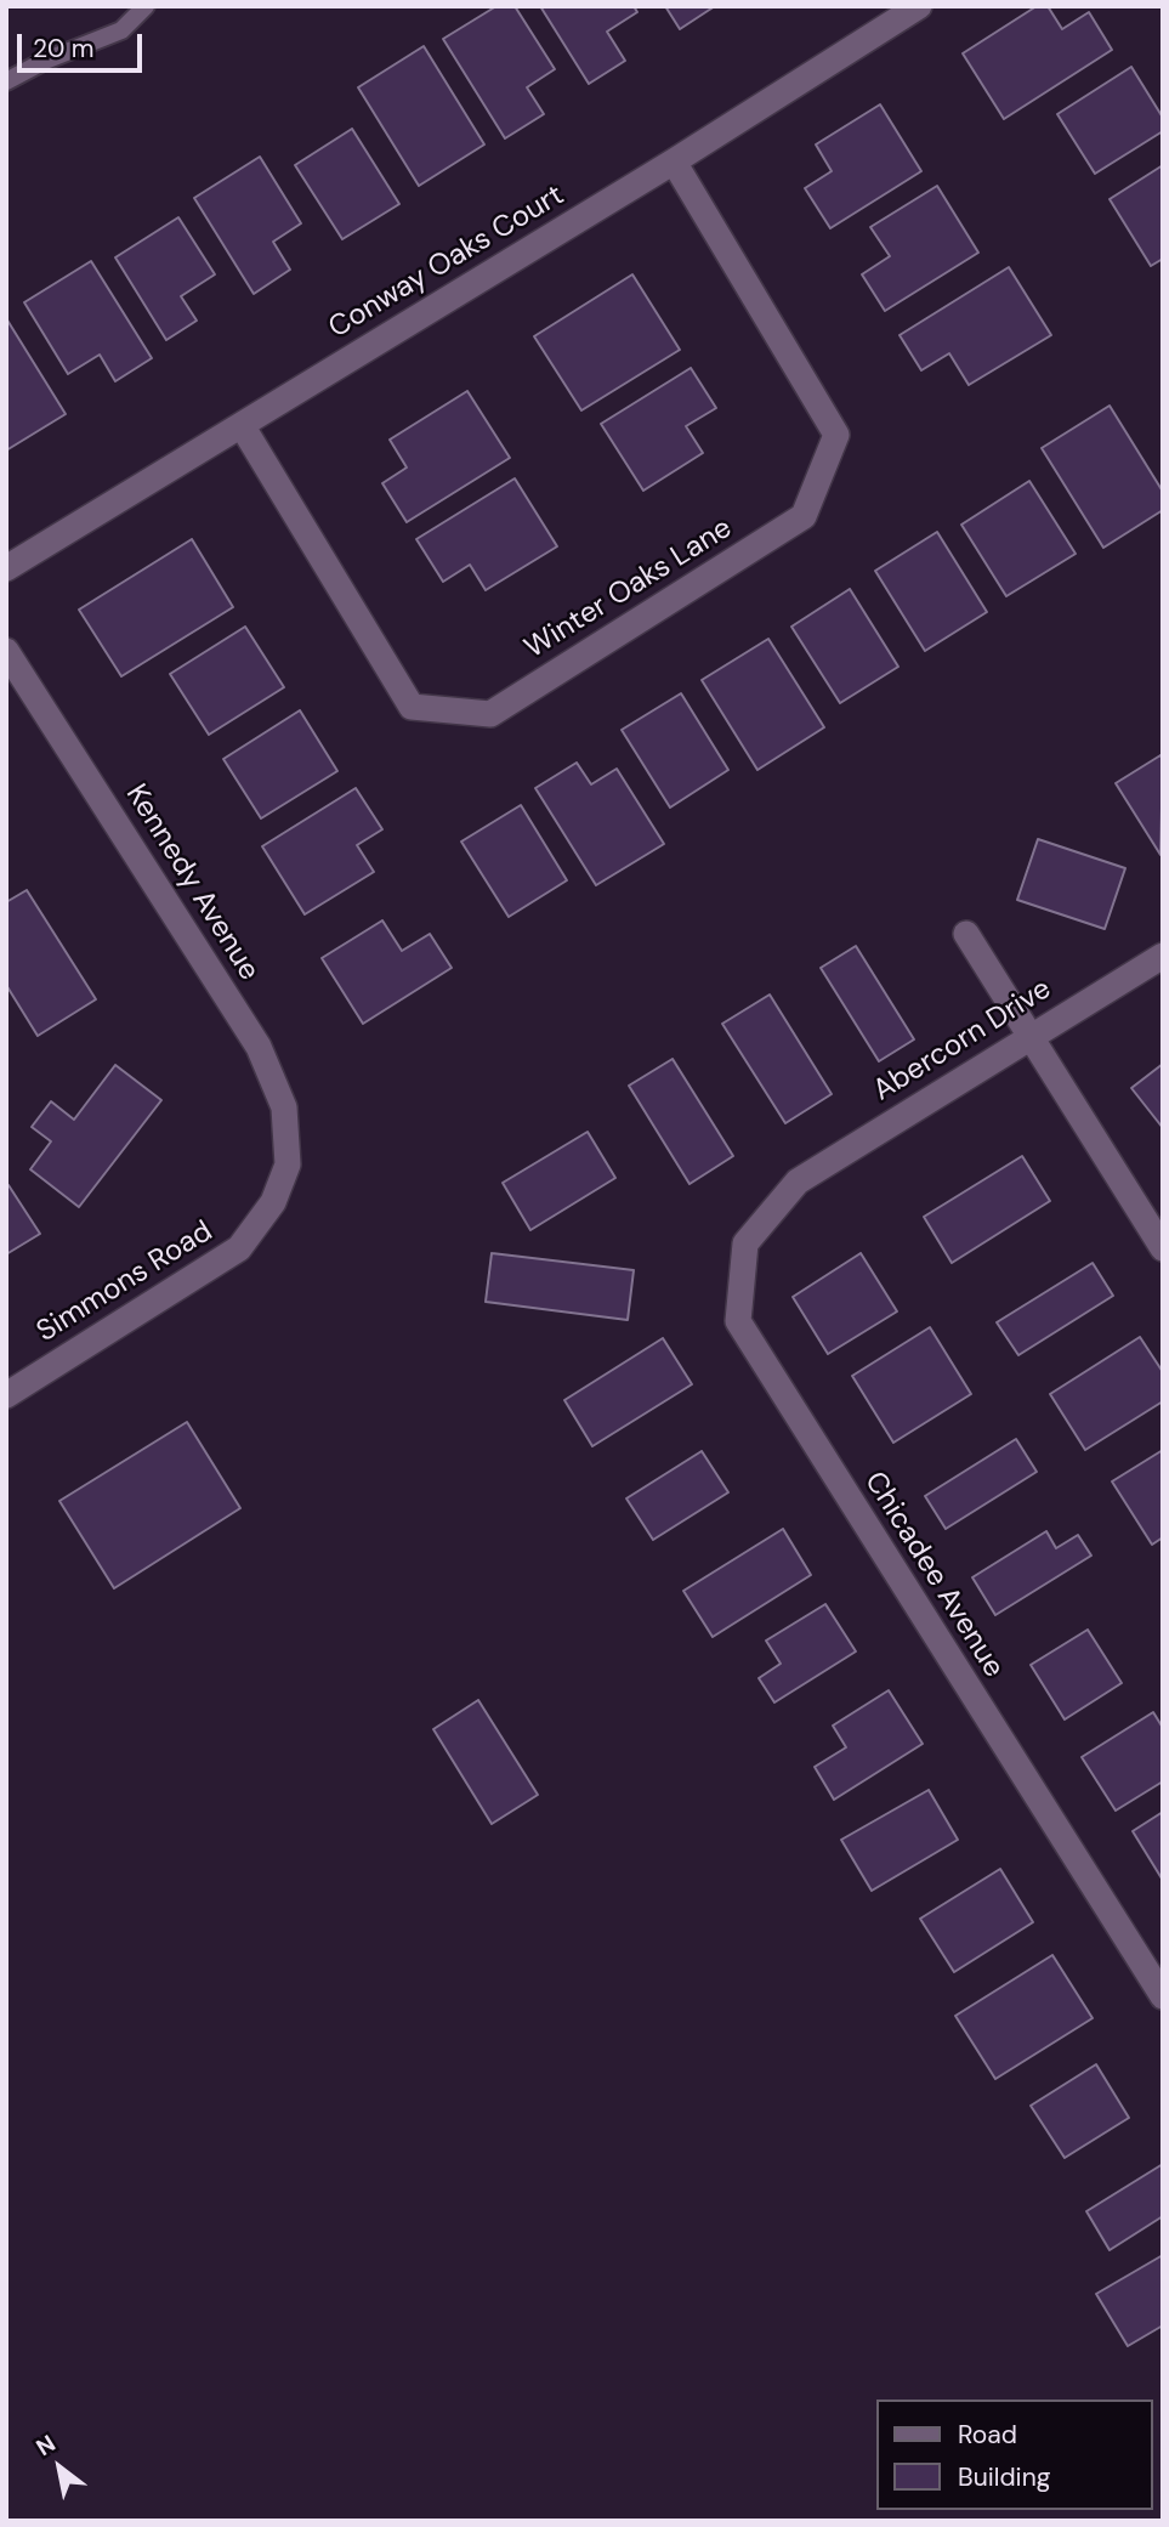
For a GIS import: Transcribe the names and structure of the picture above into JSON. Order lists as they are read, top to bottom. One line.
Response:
{"streets":{"street":["Conway Oaks Court","Winter Oaks Lane","Kennedy Avenue","Abercorn Drive","Simmons Road","Chicadee Avenue"]},"crossings":[["Conway Oaks Court","Winter Oaks Lane"],["Kennedy Avenue","Simmons Road"],["Abercorn Drive","Chicadee Avenue"]],"legend":["Road","Building"],"scale_bar":"20 m","north":"top left"}
